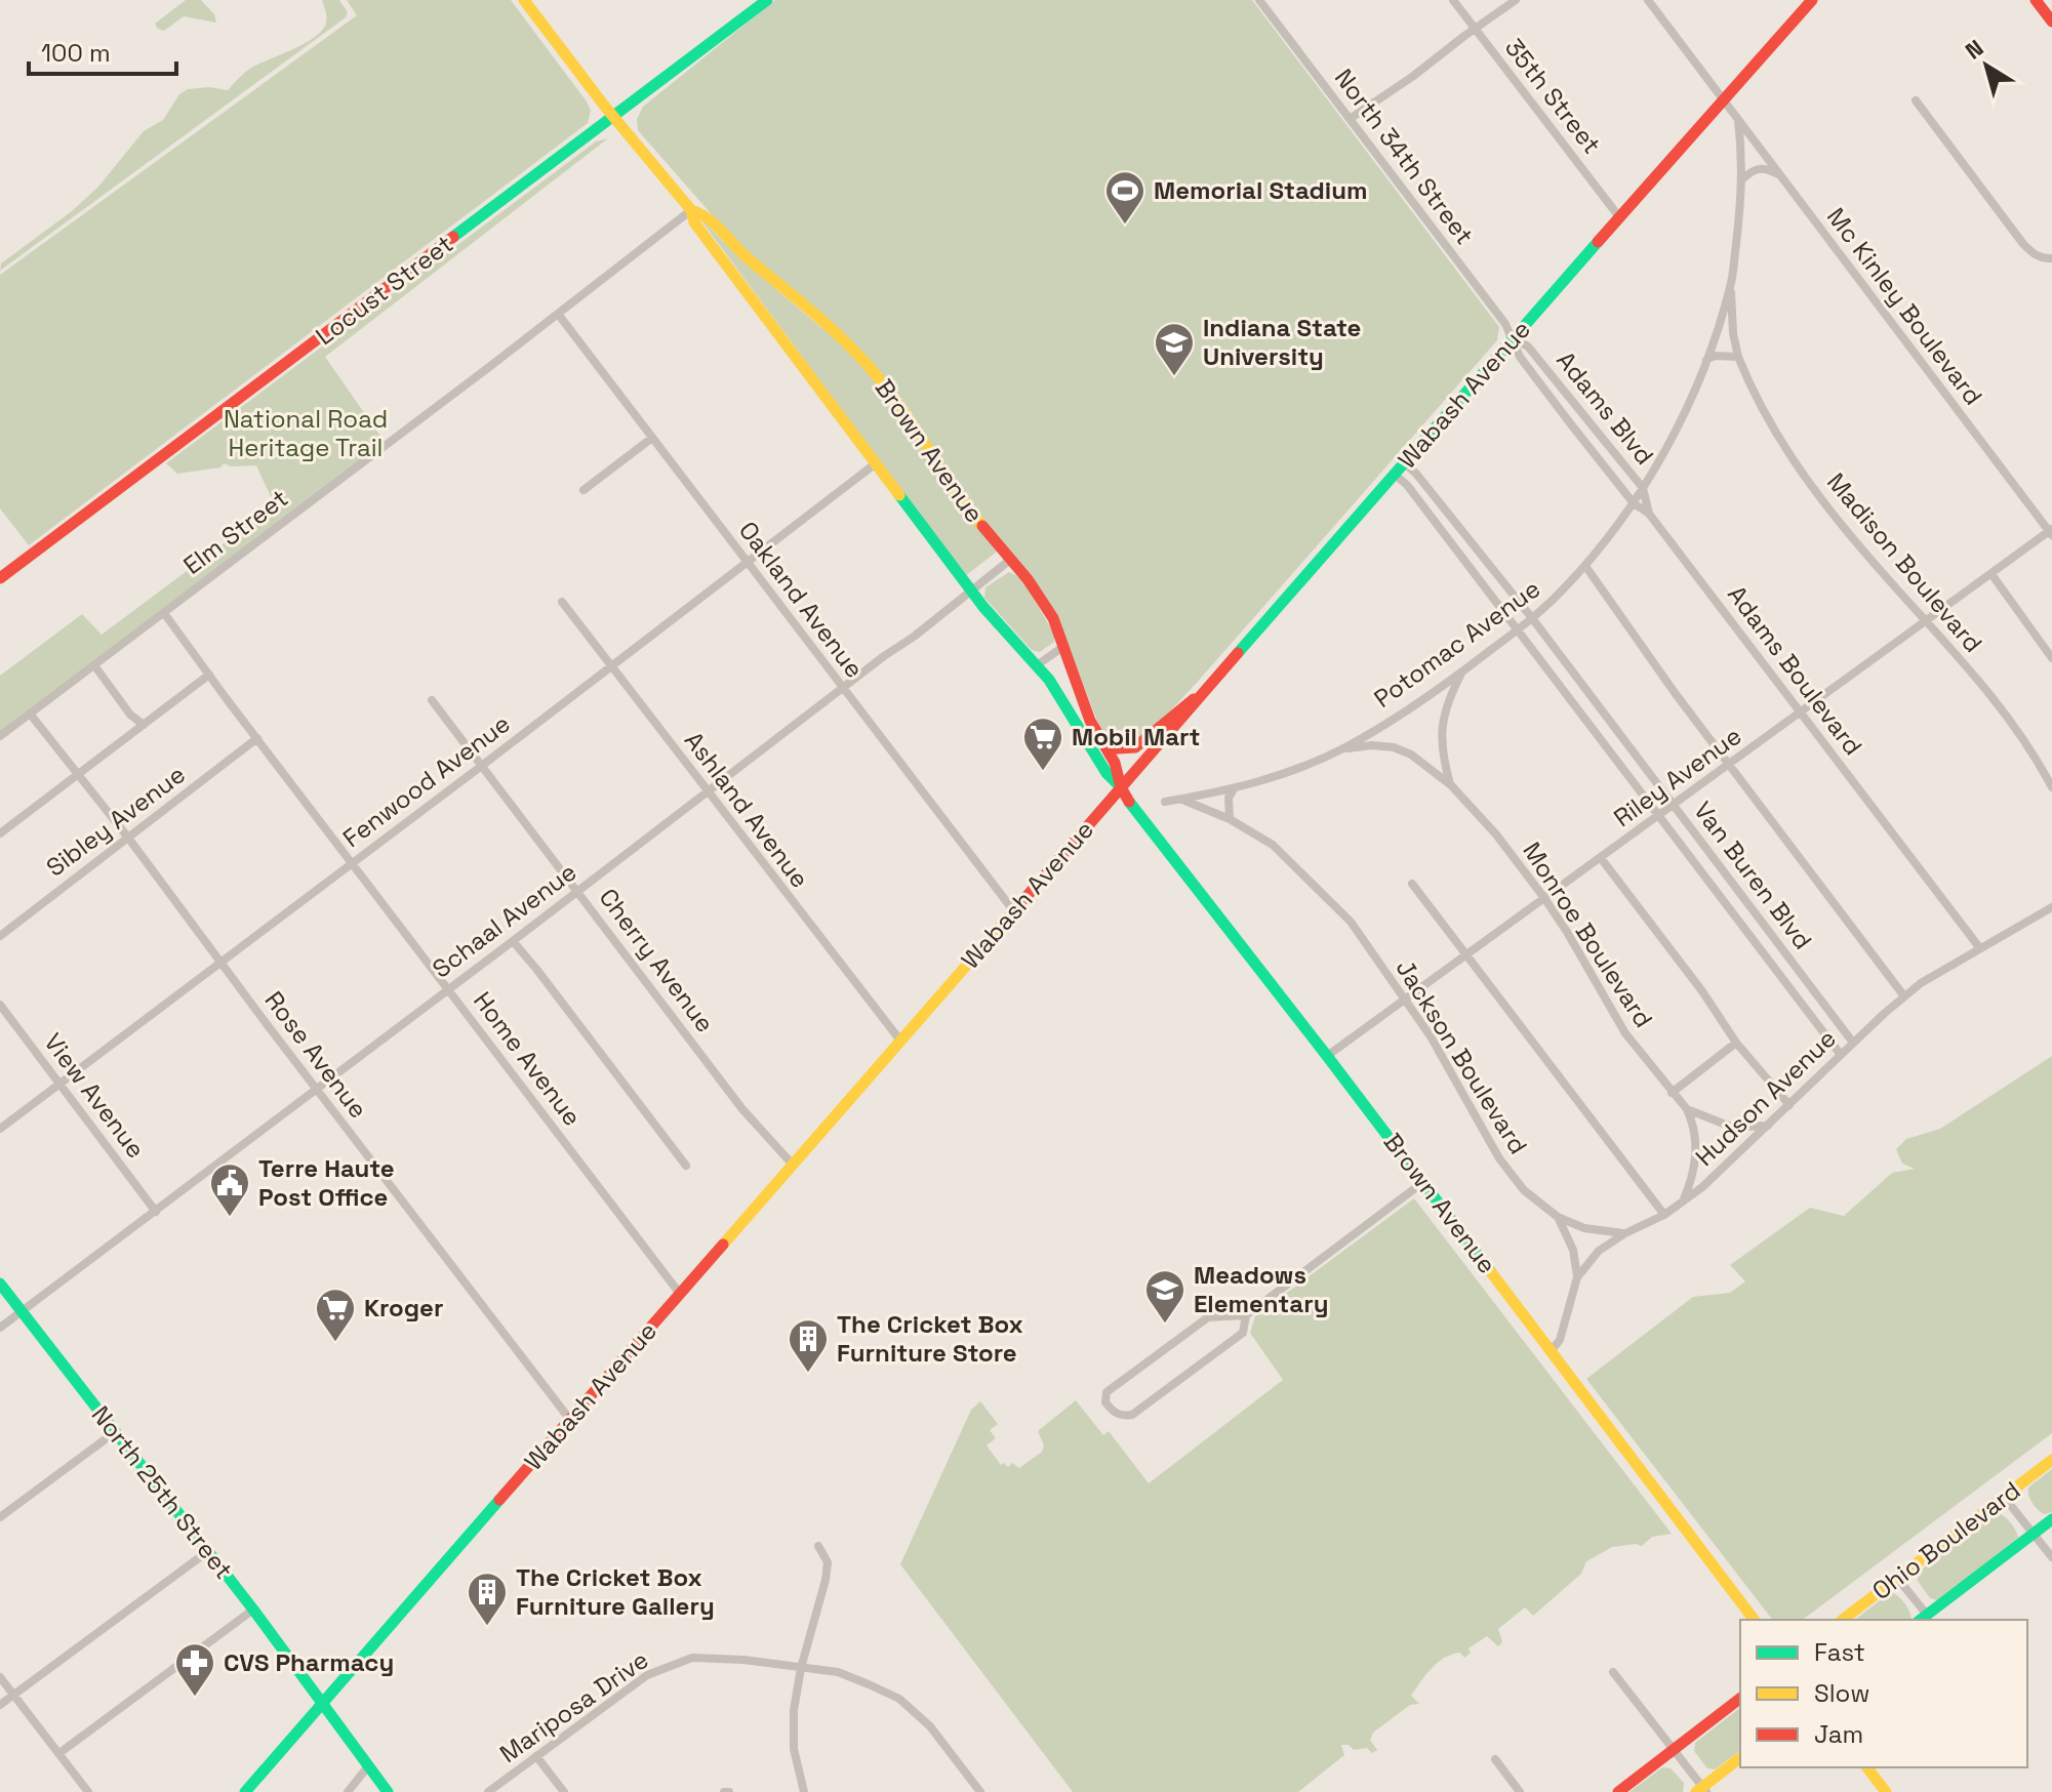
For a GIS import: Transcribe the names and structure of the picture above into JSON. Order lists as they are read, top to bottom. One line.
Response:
{"streets":{"street":["35th Street","North 34th Street","Locust Street","Mc Kinley Boulevard","Wabash Avenue","Adams Blvd","Brown Avenue","Elm Street","Madison Boulevard","Oakland Avenue","Potomac Avenue","Adams Boulevard","Riley Avenue","Fenwood Avenue","Ashland Avenue","Sibley Avenue","Van Buren Blvd","Schaal Avenue","Monroe Boulevard","Cherry Avenue","Rose Avenue","Jackson Boulevard","Home Avenue","View Avenue","Hudson Avenue","North 25th Street","Ohio Boulevard","Mariposa Drive"]},"crossings":[["35th Street","Wabash Avenue"],["North 34th Street","Wabash Avenue"],["North 34th Street","Adams Blvd"],["North 34th Street","Adams Boulevard"],["Locust Street","Brown Avenue"],["Mc Kinley Boulevard","Wabash Avenue"],["Mc Kinley Boulevard","Potomac Avenue"],["Mc Kinley Boulevard","Riley Avenue"],["Wabash Avenue","Adams Blvd"],["Wabash Avenue","Brown Avenue"],["Wabash Avenue","Oakland Avenue"],["Wabash Avenue","Adams Boulevard"],["Wabash Avenue","Ashland Avenue"],["Wabash Avenue","Van Buren Blvd"],["Wabash Avenue","Cherry Avenue"],["Wabash Avenue","Rose Avenue"],["Wabash Avenue","Home Avenue"],["Wabash Avenue","North 25th Street"],["Adams Blvd","Potomac Avenue"],["Adams Blvd","Adams Boulevard"],["Brown Avenue","Elm Street"],["Brown Avenue","Riley Avenue"],["Brown Avenue","Fenwood Avenue"],["Brown Avenue","Schaal Avenue"],["Brown Avenue","Hudson Avenue"],["Elm Street","Oakland Avenue"],["Elm Street","Rose Avenue"],["Elm Street","Home Avenue"],["Madison Boulevard","Potomac Avenue"],["Madison Boulevard","Riley Avenue"],["Oakland Avenue","Fenwood Avenue"],["Oakland Avenue","Schaal Avenue"],["Potomac Avenue","Adams Boulevard"],["Potomac Avenue","Van Buren Blvd"],["Potomac Avenue","Monroe Boulevard"],["Potomac Avenue","Jackson Boulevard"],["Adams Boulevard","Riley Avenue"],["Adams Boulevard","Hudson Avenue"],["Riley Avenue","Van Buren Blvd"],["Riley Avenue","Monroe Boulevard"],["Riley Avenue","Jackson Boulevard"],["Fenwood Avenue","Ashland Avenue"],["Fenwood Avenue","Cherry Avenue"],["Fenwood Avenue","Rose Avenue"],["Fenwood Avenue","Home Avenue"],["Fenwood Avenue","View Avenue"],["Ashland Avenue","Schaal Avenue"],["Sibley Avenue","Rose Avenue"],["Sibley Avenue","Home Avenue"],["Van Buren Blvd","Hudson Avenue"],["Schaal Avenue","Cherry Avenue"],["Schaal Avenue","Rose Avenue"],["Schaal Avenue","Home Avenue"],["Schaal Avenue","View Avenue"],["Schaal Avenue","North 25th Street"],["Monroe Boulevard","Hudson Avenue"],["Jackson Boulevard","Hudson Avenue"]],"parks":["National Road Heritage Trail"],"places":{"sports":["Memorial Stadium"],"school or university":["Indiana State University","Meadows Elementary"],"supermarket":["Mobil Mart","Kroger"],"public building":["Terre Haute Post Office"],"building":["The Cricket Box Furniture Store","The Cricket Box Furniture Gallery"],"pharmacy":["CVS Pharmacy"]},"legend":["Fast","Slow","Jam"],"scale_bar":"100 m","north":"top left"}
